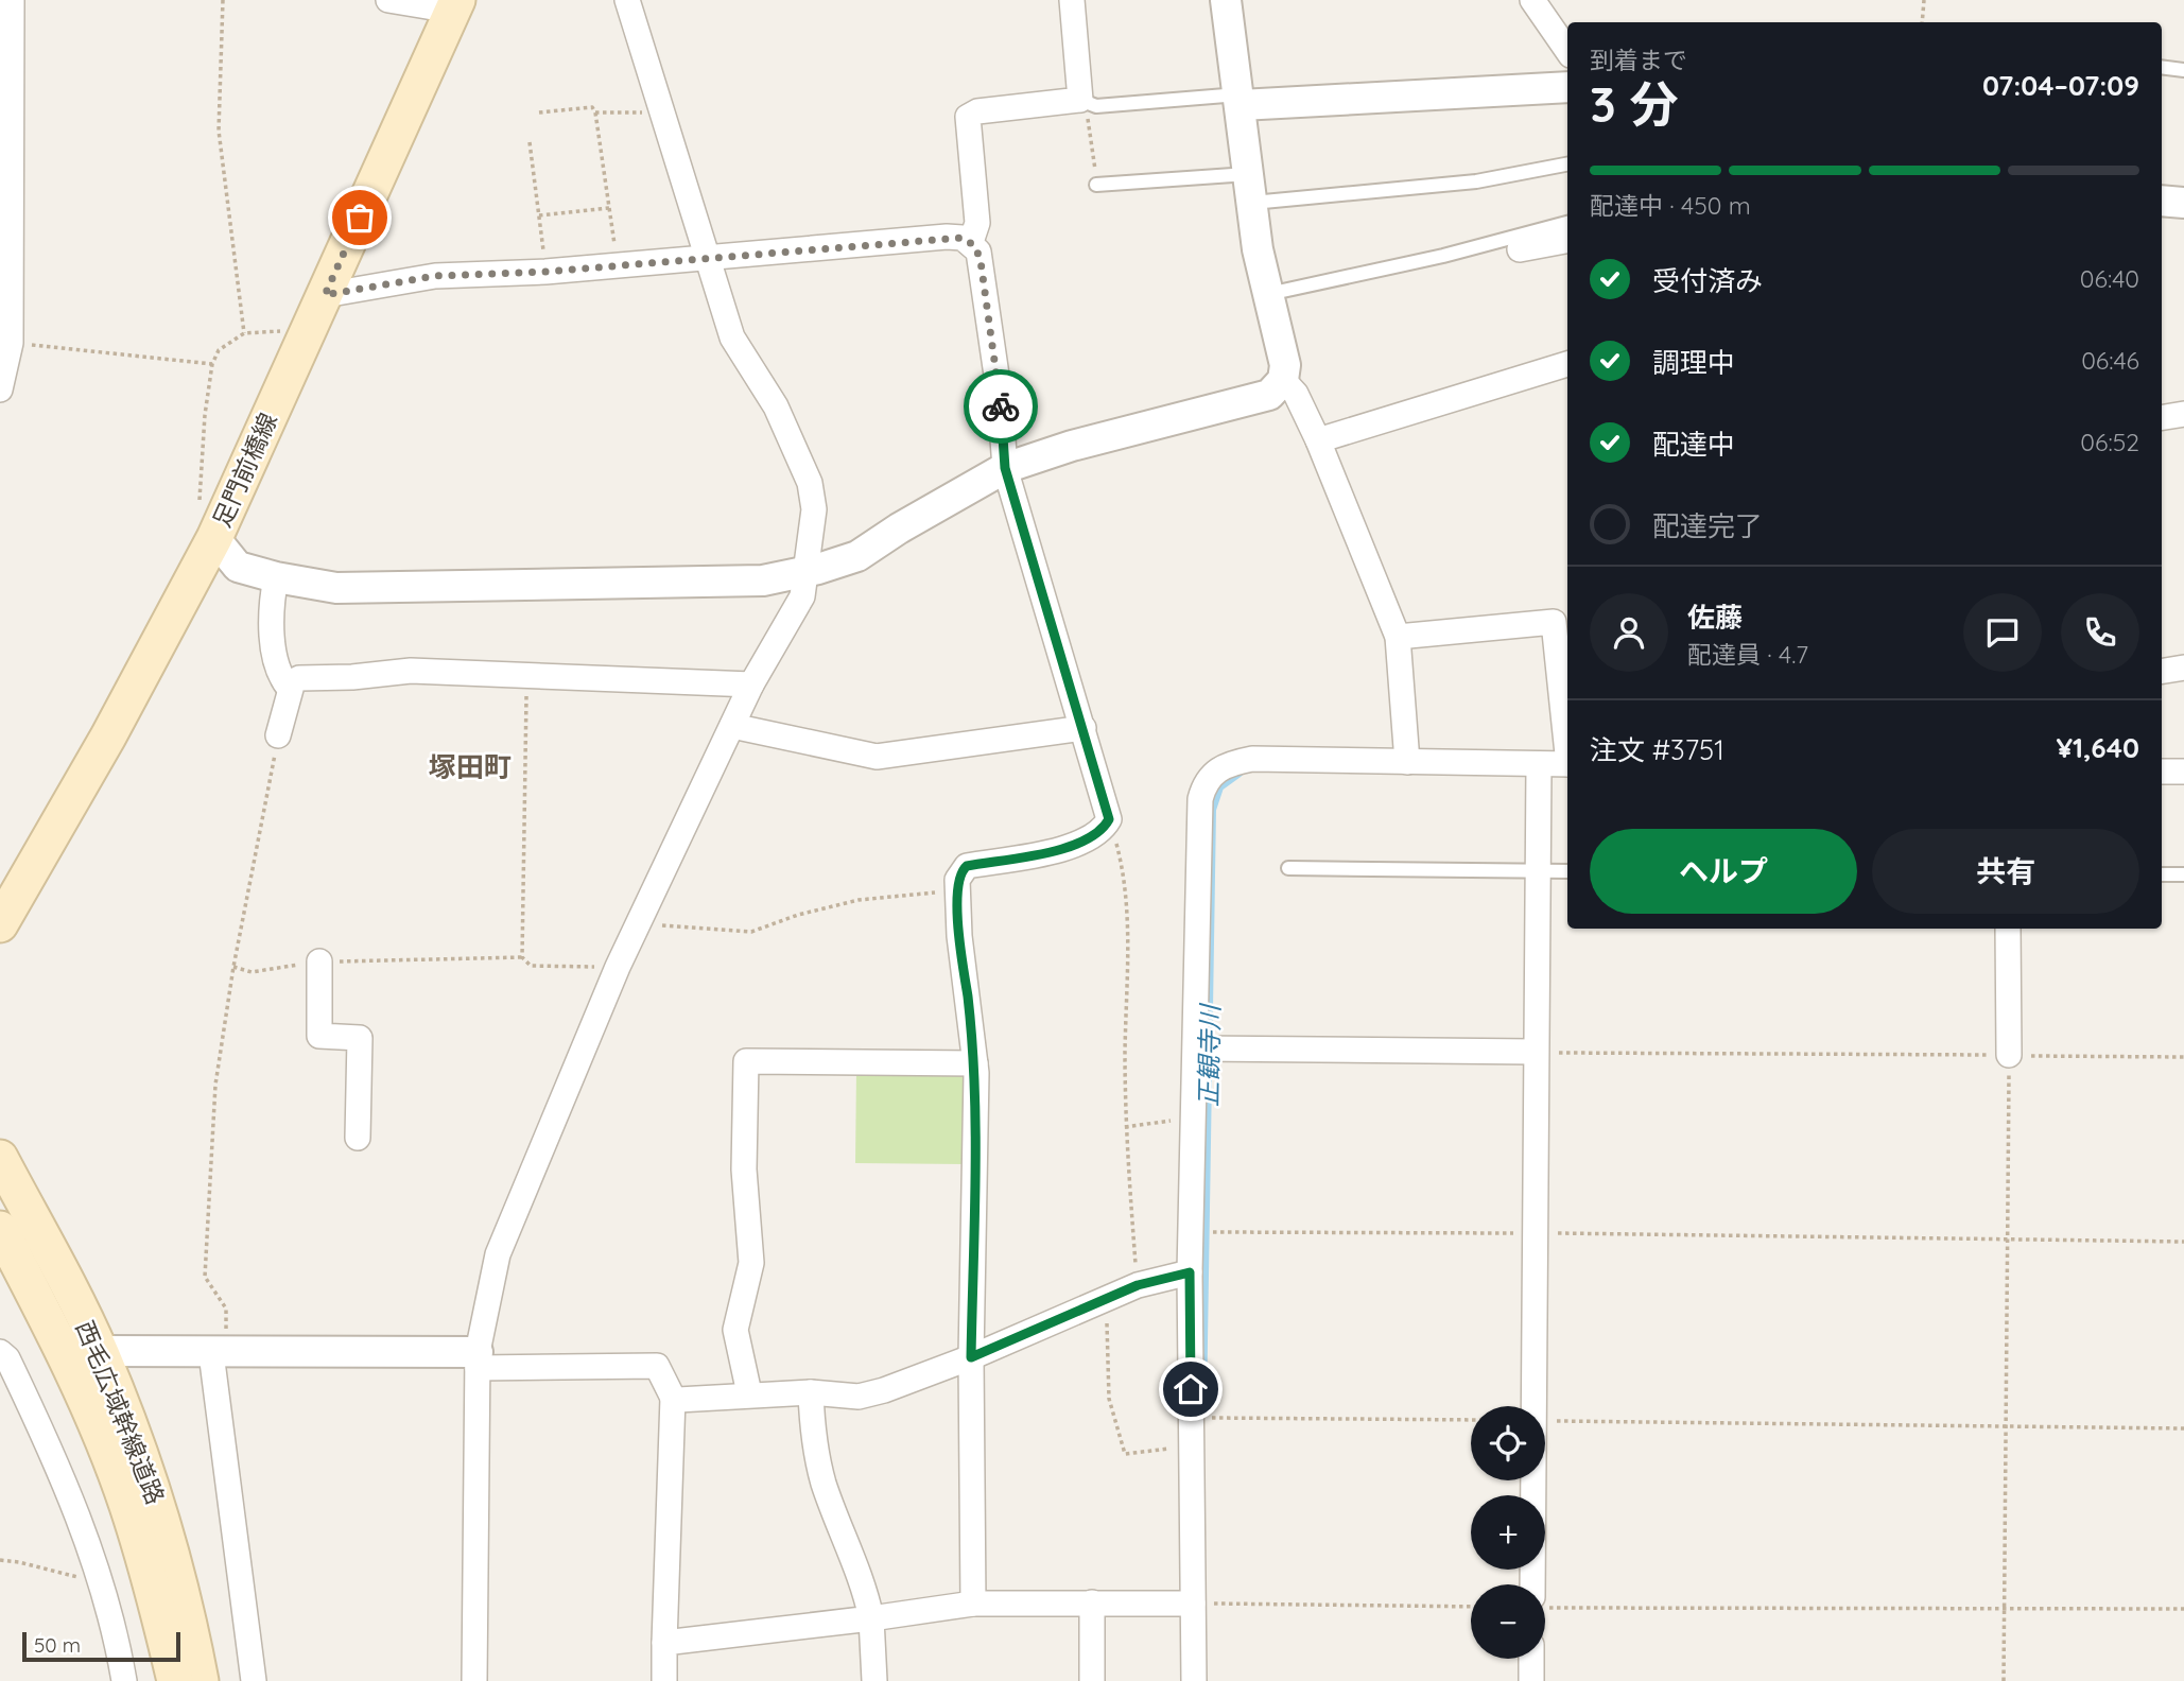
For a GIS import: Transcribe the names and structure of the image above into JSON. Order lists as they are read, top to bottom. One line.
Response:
{"streets":{"main road":["足門前橋線","西毛広域幹線道路"]},"districts":["塚田町"],"water":["正観寺川"],"scale_bar":"50 m","page":{"heading":["3 分","到着まで","07:04–07:09"],"panel":["佐藤","配達員 · 4.7","注文 #3751","¥1,640"],"bar":"配達中 · 450 m","list":[["受付済み","06:40"],["調理中","06:46"],["配達中","06:52"],"配達完了"],"buttons":["ヘルプ","共有"],"map_buttons":["+","−"],"scale":"50 m"}}
